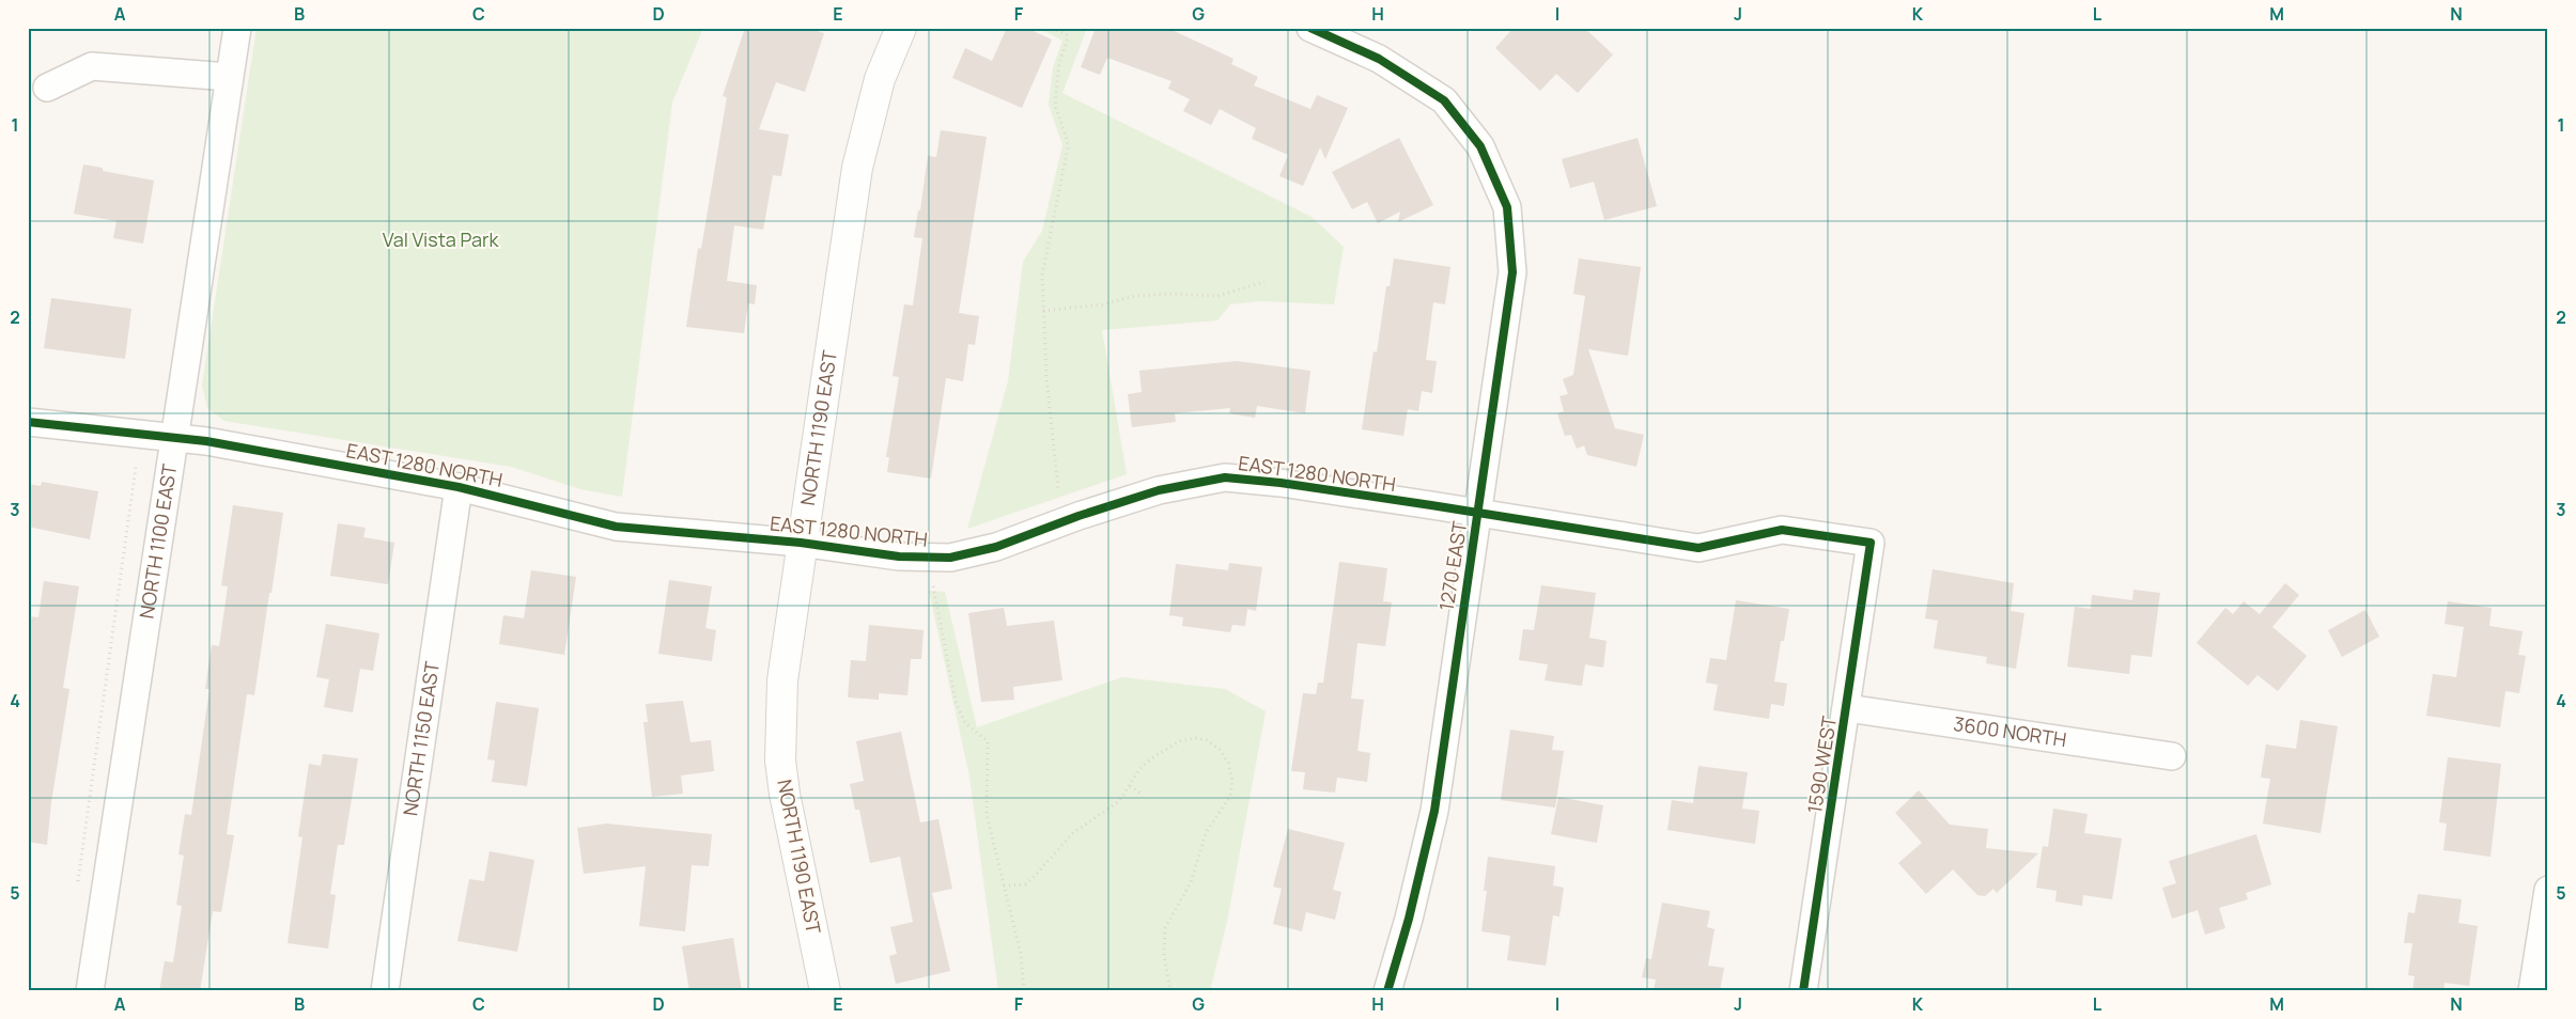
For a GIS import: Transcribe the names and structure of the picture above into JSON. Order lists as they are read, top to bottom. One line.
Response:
{"streets":{"street":["NORTH 1190 EAST","EAST 1280 NORTH","NORTH 1100 EAST","1270 EAST","3600 NORTH","NORTH 1150 EAST","1590 WEST"]},"crossings":[["NORTH 1190 EAST","EAST 1280 NORTH"],["EAST 1280 NORTH","NORTH 1100 EAST"],["EAST 1280 NORTH","1270 EAST"],["EAST 1280 NORTH","NORTH 1150 EAST"],["EAST 1280 NORTH","1590 WEST"],["3600 NORTH","1590 WEST"]],"parks":["Val Vista Park"],"grid":{"columns":["A","B","C","D","E","F","G","H","I","J","K","L","M","N"],"rows":["1","2","3","4","5"]}}
